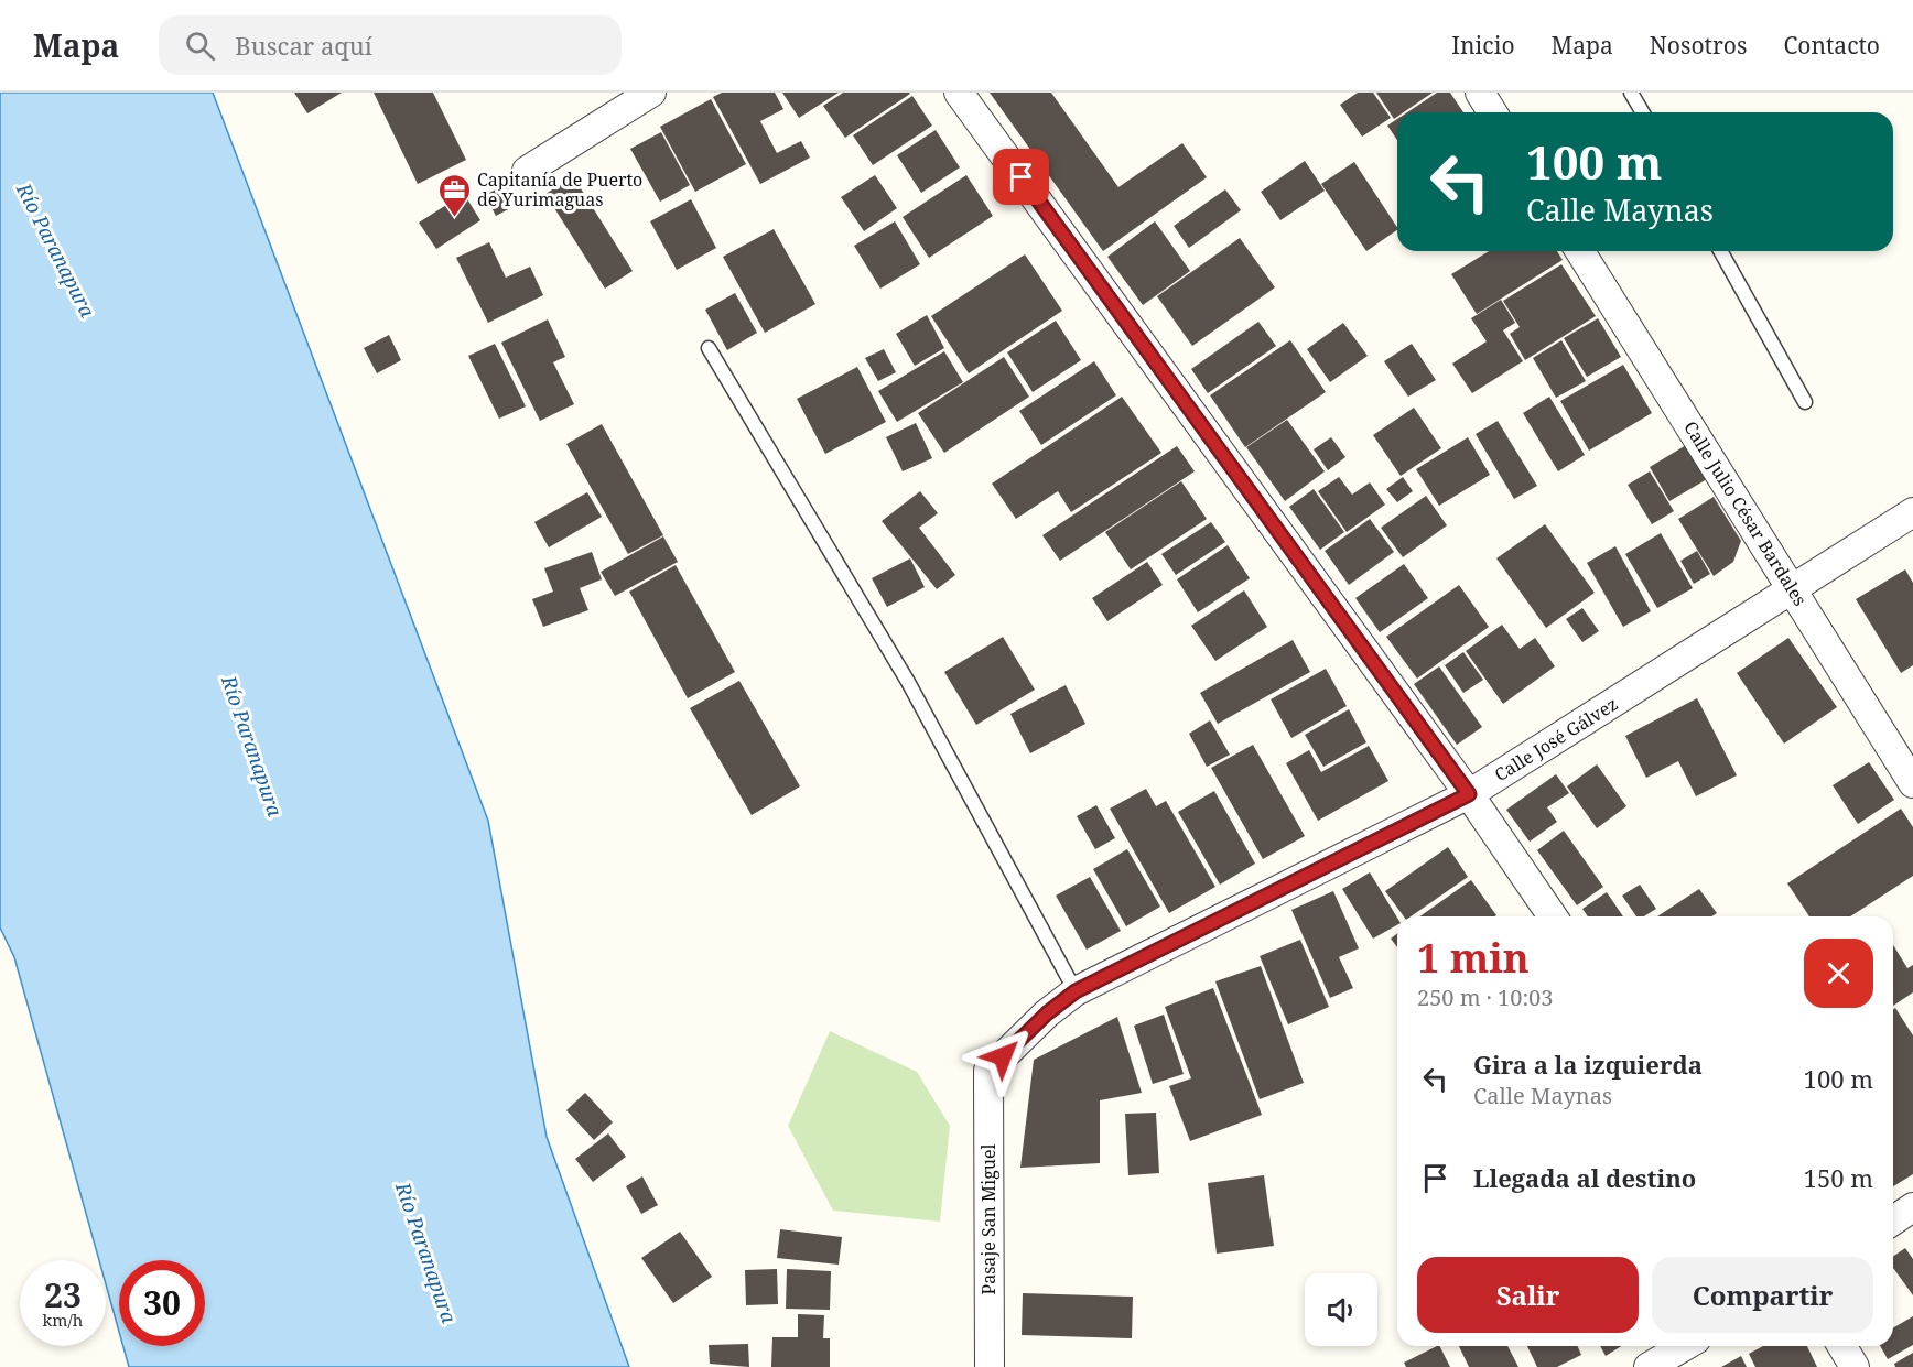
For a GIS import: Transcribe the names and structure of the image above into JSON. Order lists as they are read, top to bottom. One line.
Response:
{"streets":{"street":["Calle Julio César Bardales","Calle José Gálvez","Pasaje San Miguel"]},"crossings":[["Calle Julio César Bardales","Calle José Gálvez"],["Calle José Gálvez","Pasaje San Miguel"]],"water":["Río Paranapura"],"places":{"office":["Capitanía de Puerto de Yurimaguas"]},"page":{"header":"Mapa","search":"Buscar aquí","nav":["Inicio","Mapa","Nosotros","Contacto"],"turn":["100 m","Calle Maynas"],"heading":["1 min","250 m · 10:03"],"list":[{"name":"Gira a la izquierda","note":"Calle Maynas","value":"100 m"},{"name":"Llegada al destino","value":"150 m"}],"buttons":["Salir","Compartir"],"speed":"23 km/h","limit":"30"}}
